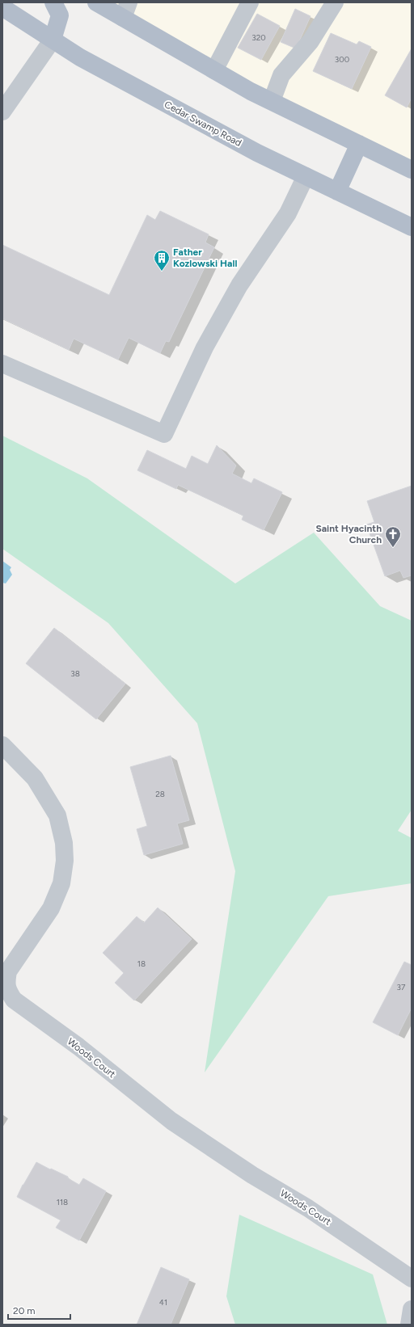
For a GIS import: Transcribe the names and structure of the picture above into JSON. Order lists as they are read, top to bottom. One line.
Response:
{"streets":{"main road":["Cedar Swamp Road"],"street":["Woods Court"]},"places":{"building":["Father Kozlowski Hall"],"church":["Saint Hyacinth Church"]},"house_numbers":["320","300","38","28","18","37","118","41"],"scale_bar":"20 m"}
